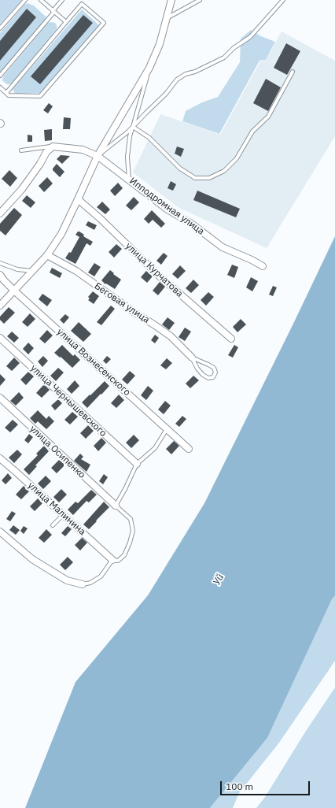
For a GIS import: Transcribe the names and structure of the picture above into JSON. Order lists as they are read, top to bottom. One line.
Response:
{"streets":{"street":["Ипподромная улица","улица Курчатова","Беговая улица","улица Вознесенского","улица Чернышевского","улица Осипенко","улица Малинина"]},"water":["Уй"],"scale_bar":"100 m"}
